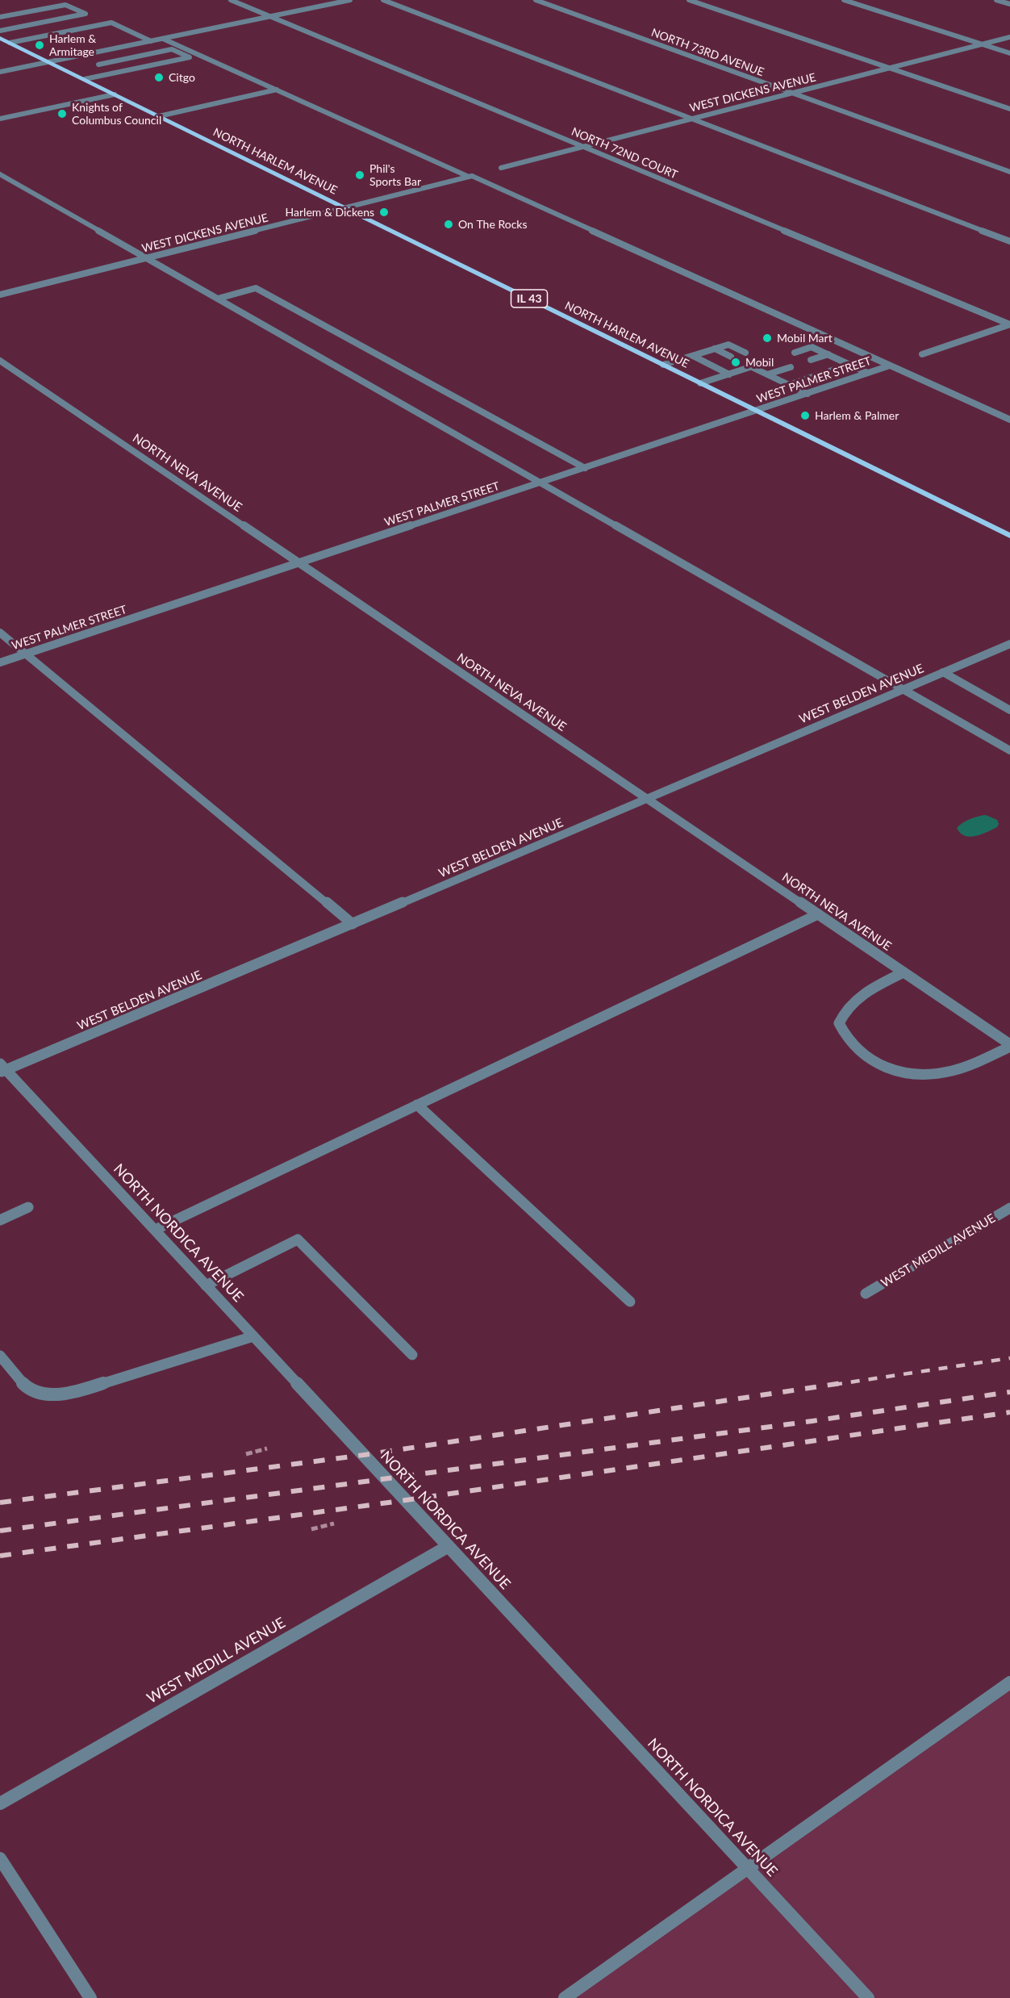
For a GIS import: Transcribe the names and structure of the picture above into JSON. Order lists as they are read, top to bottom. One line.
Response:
{"streets":{"main road":["NORTH HARLEM AVENUE","IL 43"],"street":["NORTH 73RD AVENUE","WEST DICKENS AVENUE","NORTH 72ND COURT","WEST PALMER STREET","NORTH NEVA AVENUE","WEST BELDEN AVENUE","NORTH NORDICA AVENUE","WEST MEDILL AVENUE"]},"crossings":[["NORTH 73RD AVENUE","WEST DICKENS AVENUE"],["WEST DICKENS AVENUE","NORTH 72ND COURT"],["WEST DICKENS AVENUE","NORTH HARLEM AVENUE"],["NORTH HARLEM AVENUE","WEST PALMER STREET"],["WEST PALMER STREET","NORTH NEVA AVENUE"],["NORTH NEVA AVENUE","WEST BELDEN AVENUE"],["WEST BELDEN AVENUE","NORTH NORDICA AVENUE"],["NORTH NORDICA AVENUE","WEST MEDILL AVENUE"]],"places":["Harlem & Armitage","Citgo","Knights of Columbus Council","Phil's Sports Bar","Harlem & Dickens","On The Rocks","Mobil Mart","Mobil","Harlem & Palmer"]}
